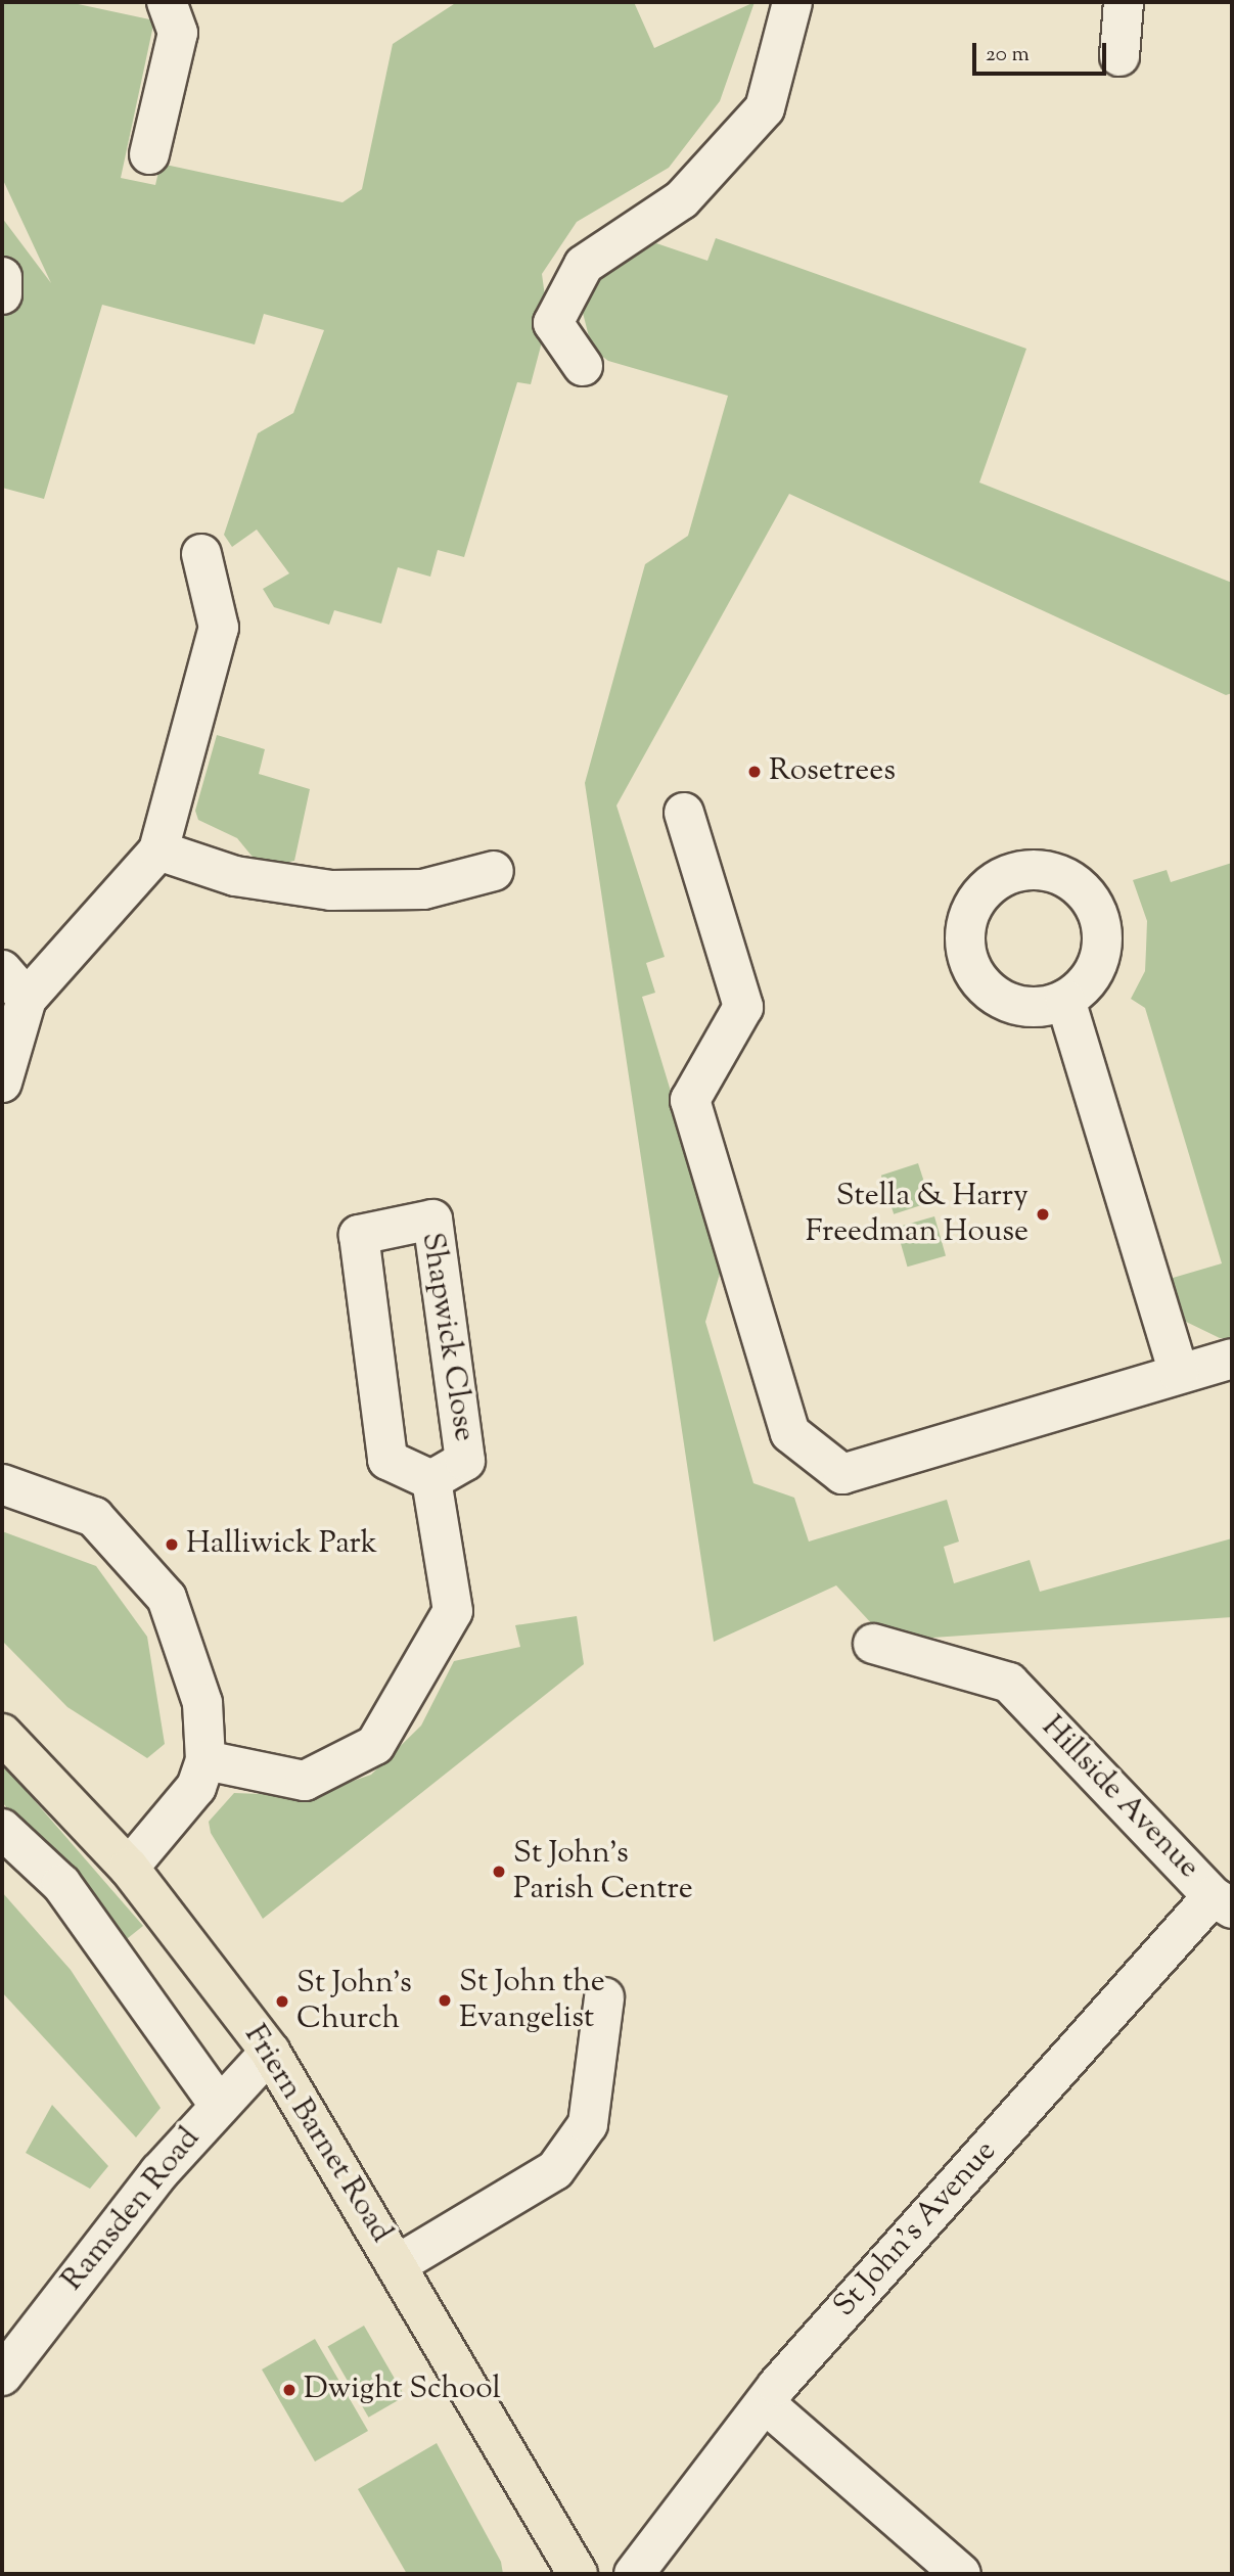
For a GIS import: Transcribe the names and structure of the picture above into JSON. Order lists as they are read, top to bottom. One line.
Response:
{"streets":{"main road":["Friern Barnet Road"],"street":["Shapwick Close","Hillside Avenue","Ramsden Road","St John's Avenue"]},"crossings":[["Hillside Avenue","St John's Avenue"],["Friern Barnet Road","Ramsden Road"]],"places":["Rosetrees","Stella & Harry Freedman House","Halliwick Park","St John's Parish Centre","St John the Evangelist","St John's Church","Dwight School"],"scale_bar":"20 m"}
